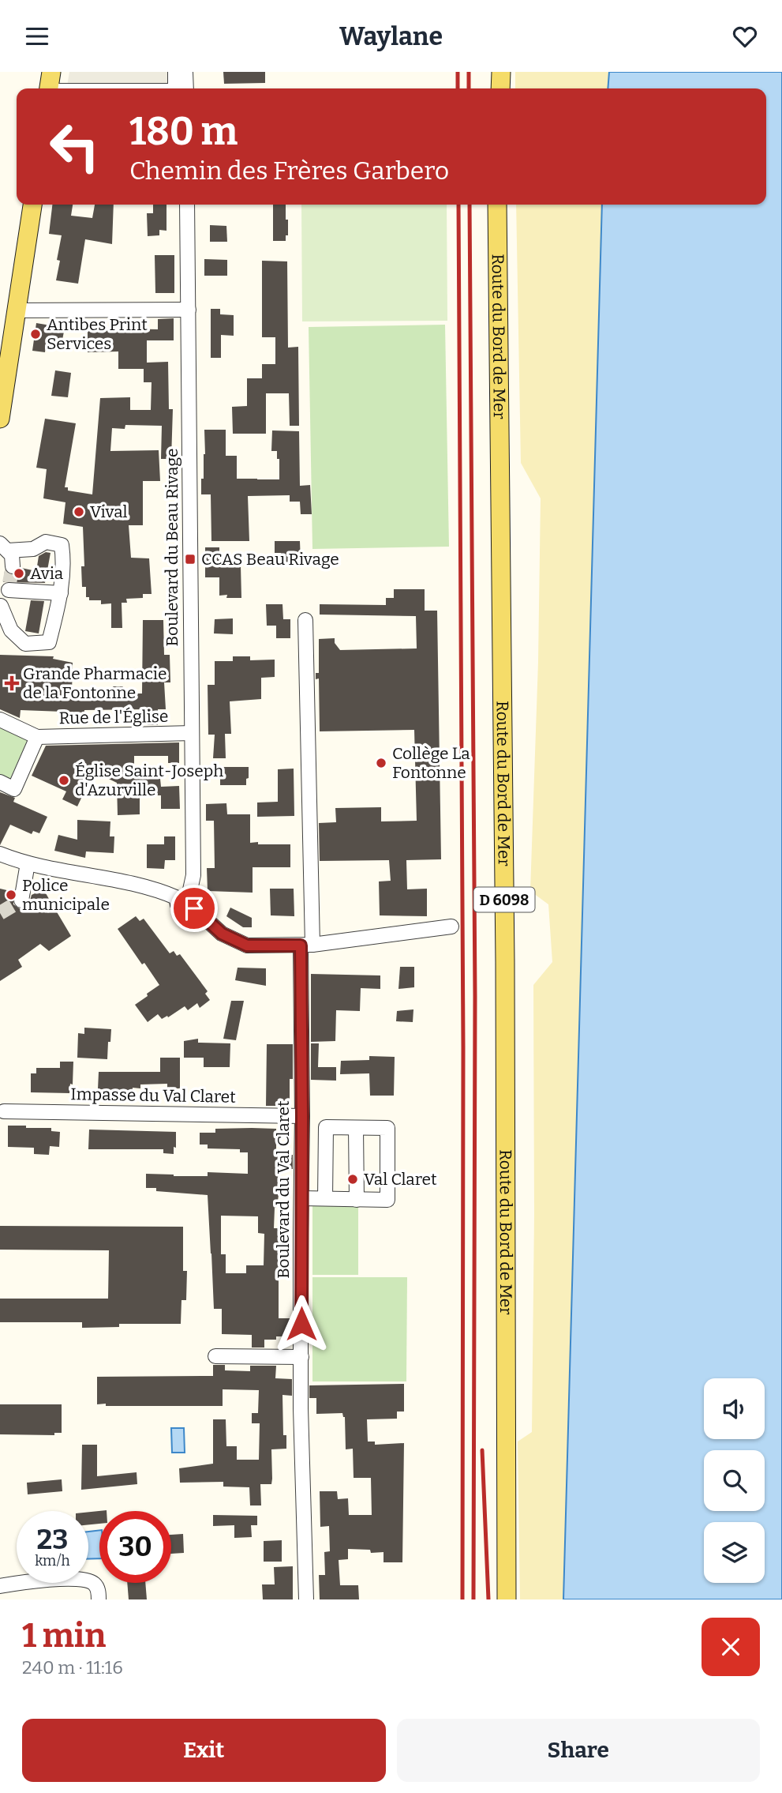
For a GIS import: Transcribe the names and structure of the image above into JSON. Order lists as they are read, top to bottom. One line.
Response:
{"streets":{"main road":["Route du Bord de Mer","D 6098"],"street":["Boulevard du Beau Rivage","Rue de l'Église","Impasse du Val Claret","Boulevard du Val Claret"]},"crossings":[["Boulevard du Beau Rivage","Rue de l'Église"],["Impasse du Val Claret","Boulevard du Val Claret"]],"places":{"other":["Antibes Print Services","Vival","Avia","Collège La Fontonne","Église Saint-Joseph d'Azurville","Police municipale","Val Claret"],"transit":["CCAS Beau Rivage"],"health":["Grande Pharmacie de la Fontonne"]},"page":{"header":"Waylane","turn":["180 m","Chemin des Frères Garbero"],"speed":"23 km/h","limit":"30","heading":["1 min","240 m · 11:16"],"buttons":["Exit","Share"]}}
